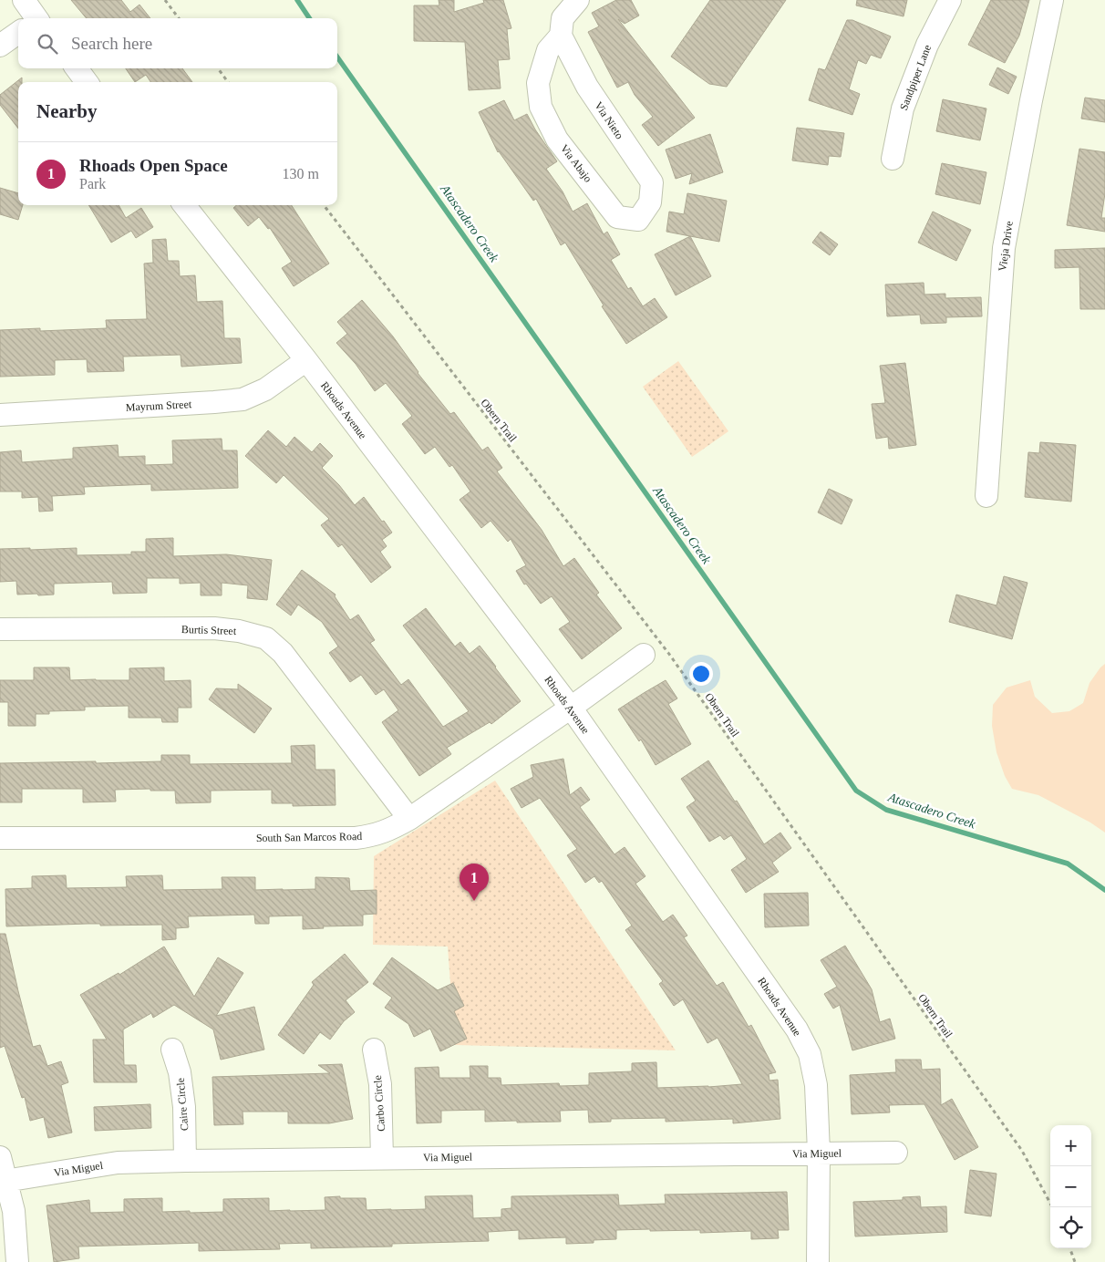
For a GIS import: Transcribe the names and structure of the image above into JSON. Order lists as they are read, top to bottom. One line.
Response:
{"streets":{"street":["Sandpiper Lane","Via Nieto","Via Abajo","Vieja Drive","Mayrum Street","Rhoads Avenue","Burtis Street","South San Marcos Road","Carbo Circle","Caire Circle","Via Miguel"],"path":["Obern Trail"]},"crossings":[["Via Nieto","Via Abajo"],["Mayrum Street","Rhoads Avenue"],["Rhoads Avenue","South San Marcos Road"],["Rhoads Avenue","Via Miguel"],["Burtis Street","South San Marcos Road"],["Carbo Circle","Via Miguel"],["Caire Circle","Via Miguel"]],"water":["Atascadero Creek"],"page":{"search":"Search here","heading":"Nearby","list":[{"mark":"1","name":"Rhoads Open Space","note":"Park","value":"130 m"}],"pins":"1","map_buttons":["+","−"]}}
